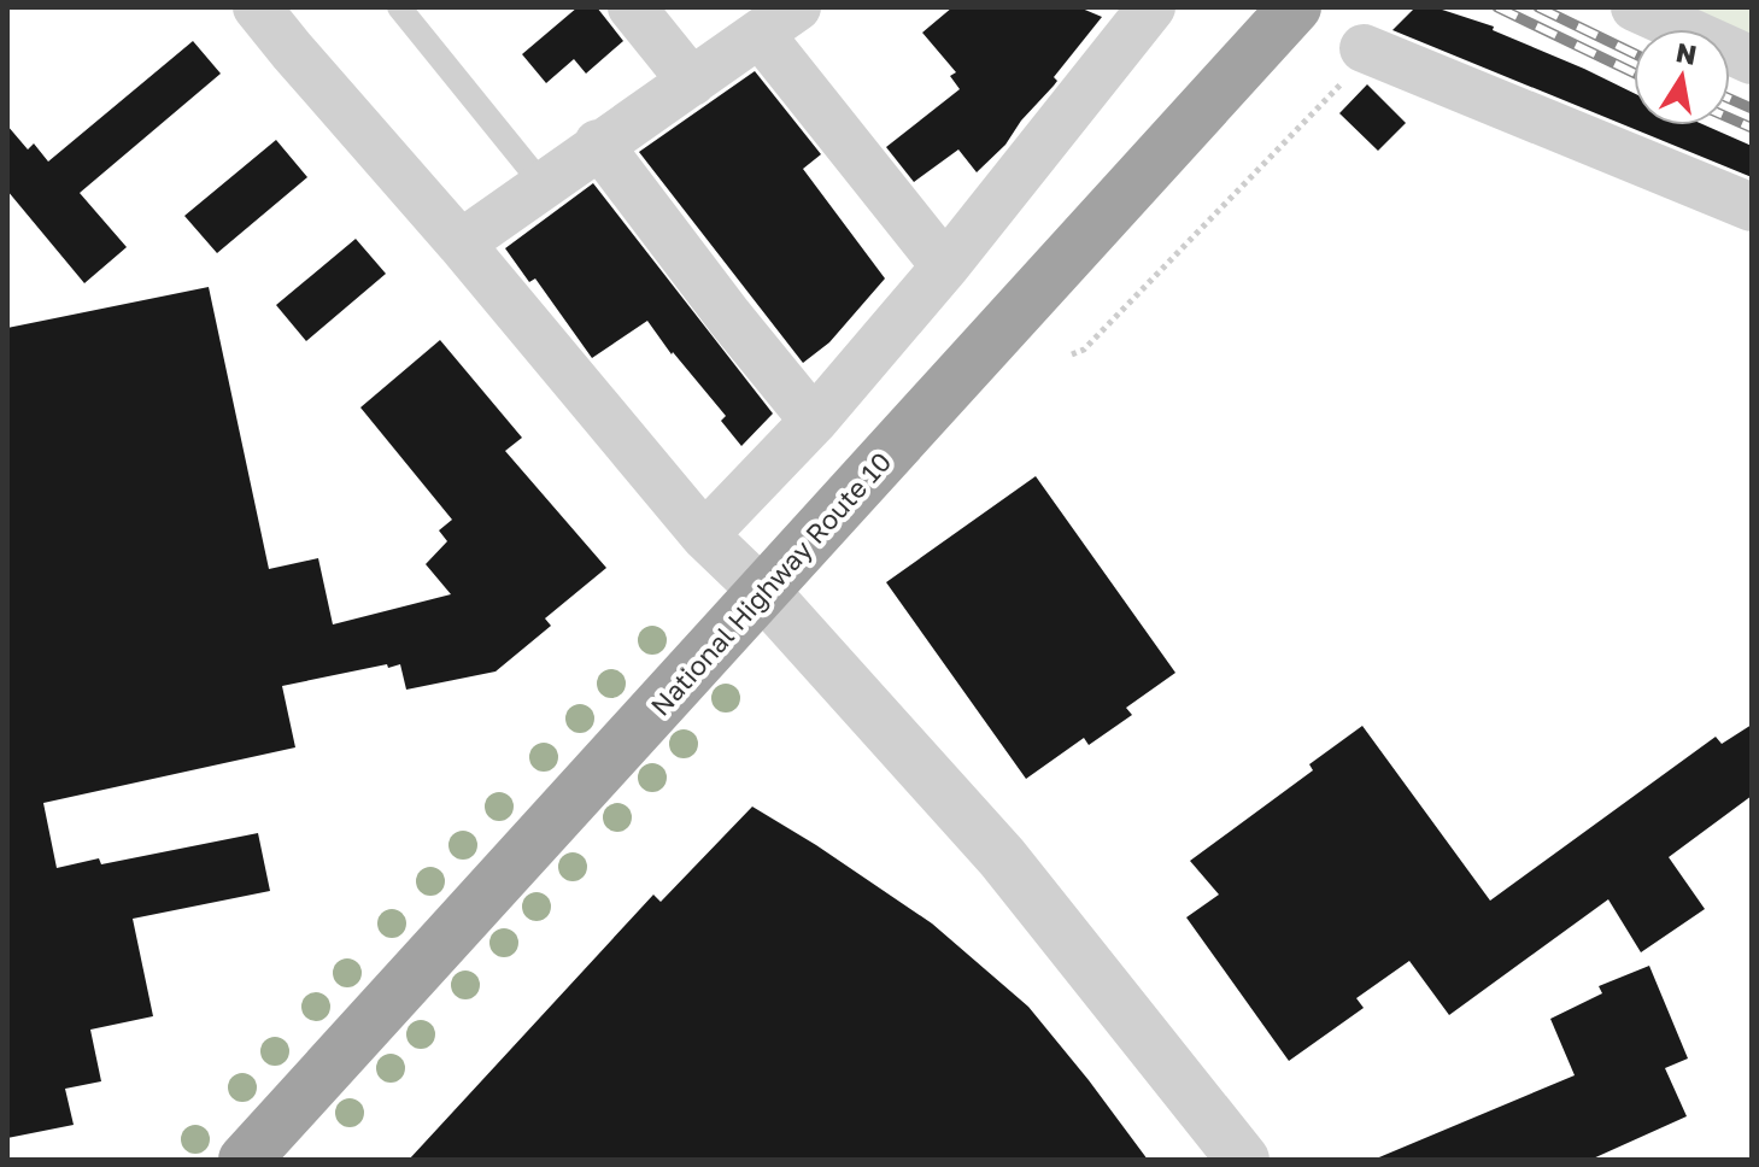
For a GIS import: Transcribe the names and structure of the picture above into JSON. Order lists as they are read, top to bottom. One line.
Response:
{"streets":{"highway":["National Highway Route 10"]},"north":"top"}
